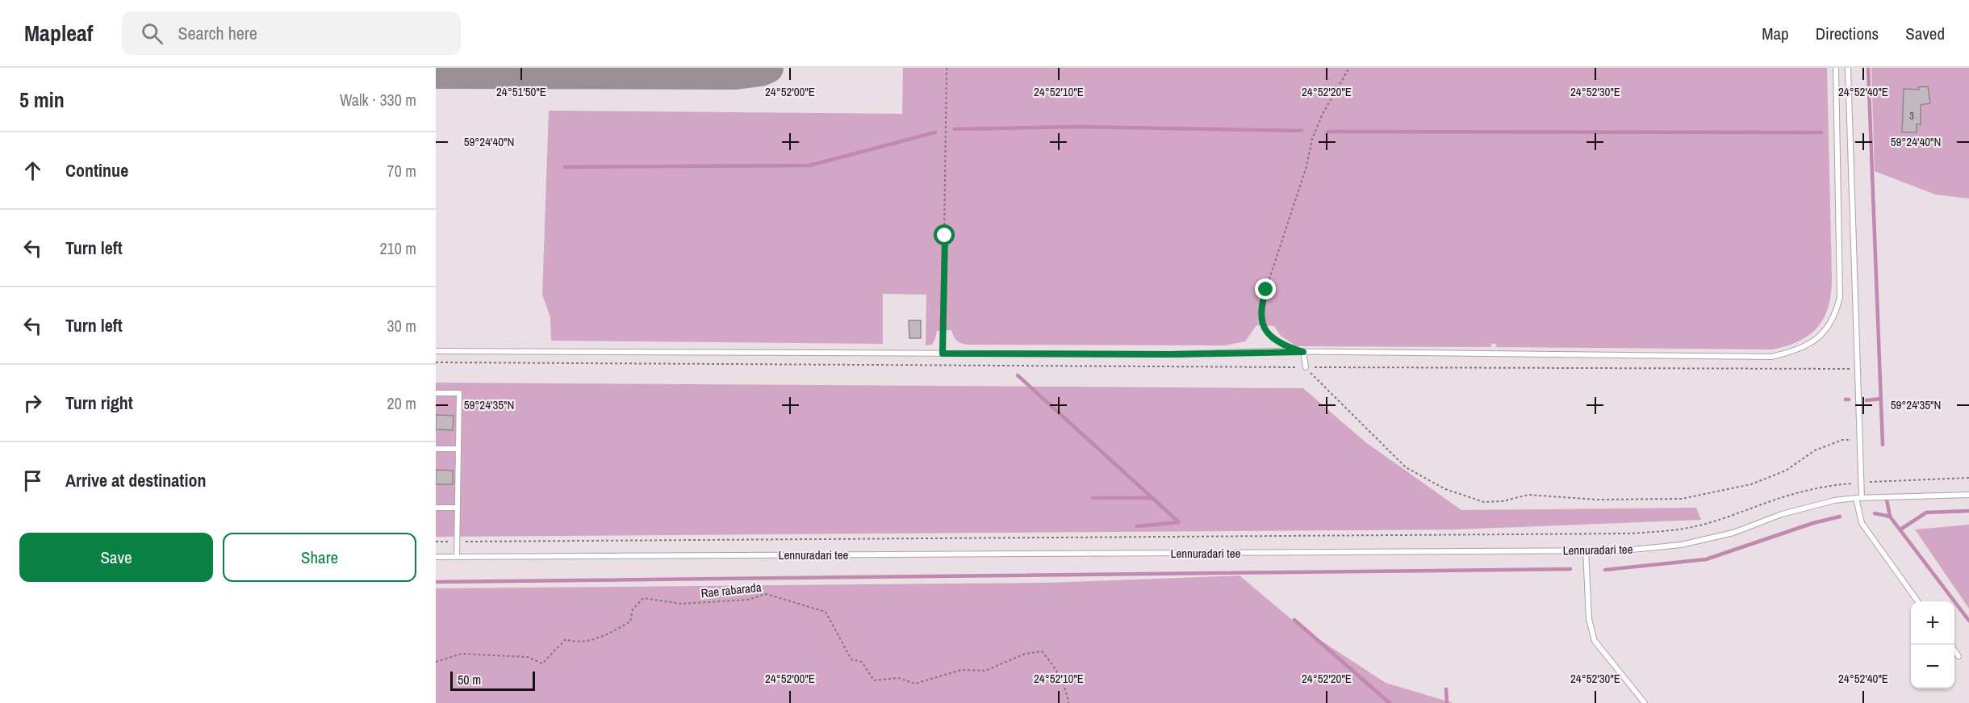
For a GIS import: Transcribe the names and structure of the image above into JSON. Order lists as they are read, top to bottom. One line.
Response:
{"streets":{"lane":["Lennuradari tee"],"path":["Rae rabarada"]},"house_numbers":["3"],"scale_bar":"50 m","page":{"header":"Mapleaf","search":"Search here","nav":["Map","Directions","Saved"],"heading":["5 min","Walk · 330 m"],"list":[["Continue","70 m"],["Turn left","210 m"],["Turn left","30 m"],["Turn right","20 m"],"Arrive at destination"],"buttons":["Save","Share"],"map_buttons":["+","−"],"scale":"50 m"},"coordinates":["24°51'50\"E","24°52'00\"E","24°52'10\"E","24°52'20\"E","24°52'30\"E","24°52'40\"E","59°24'40\"N","59°24'35\"N"]}
